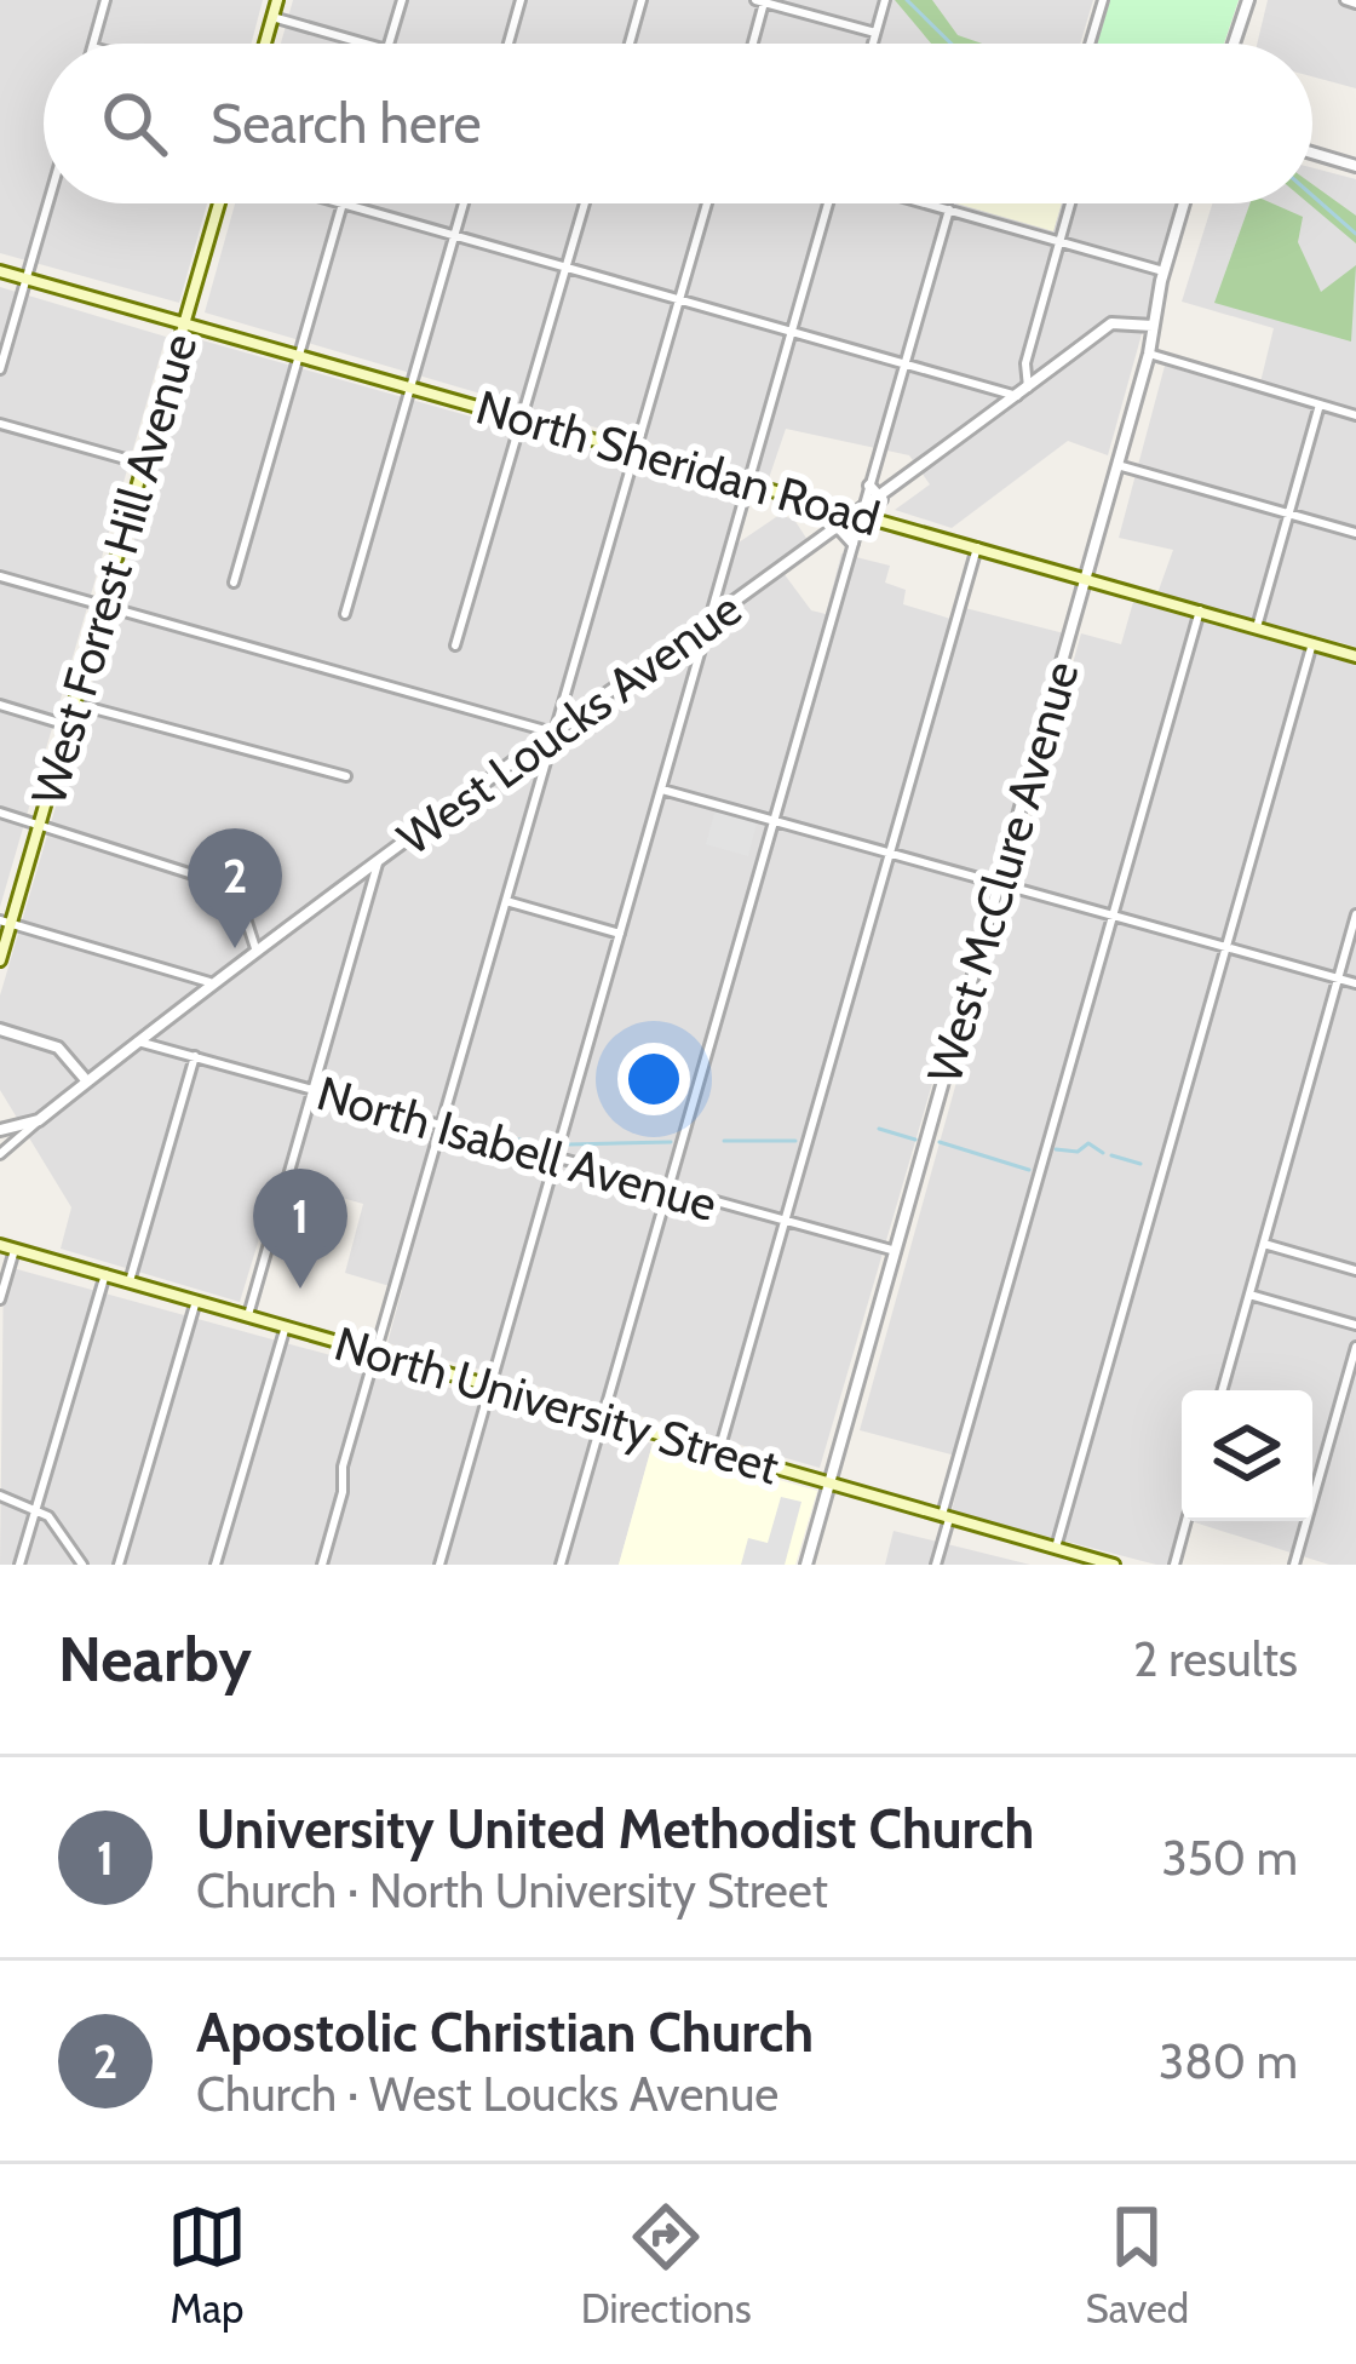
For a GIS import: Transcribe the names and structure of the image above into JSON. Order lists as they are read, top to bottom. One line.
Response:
{"streets":{"main road":["North Sheridan Road","West Forrest Hill Avenue","North University Street"],"street":["West Loucks Avenue","West McClure Avenue","North Isabell Avenue"]},"crossings":[["North Sheridan Road","West Forrest Hill Avenue"],["North Sheridan Road","West Loucks Avenue"],["North Sheridan Road","West McClure Avenue"],["West Loucks Avenue","West McClure Avenue"],["West Loucks Avenue","North Isabell Avenue"],["West McClure Avenue","North Isabell Avenue"],["West McClure Avenue","North University Street"]],"page":{"search":"Search here","pins":["2","1"],"heading":["Nearby","2 results"],"list":[{"mark":"1","name":"University United Methodist Church","note":"Church · North University Street","value":"350 m"},{"mark":"2","name":"Apostolic Christian Church","note":"Church · West Loucks Avenue","value":"380 m"}],"nav":["Map","Directions","Saved"]}}
